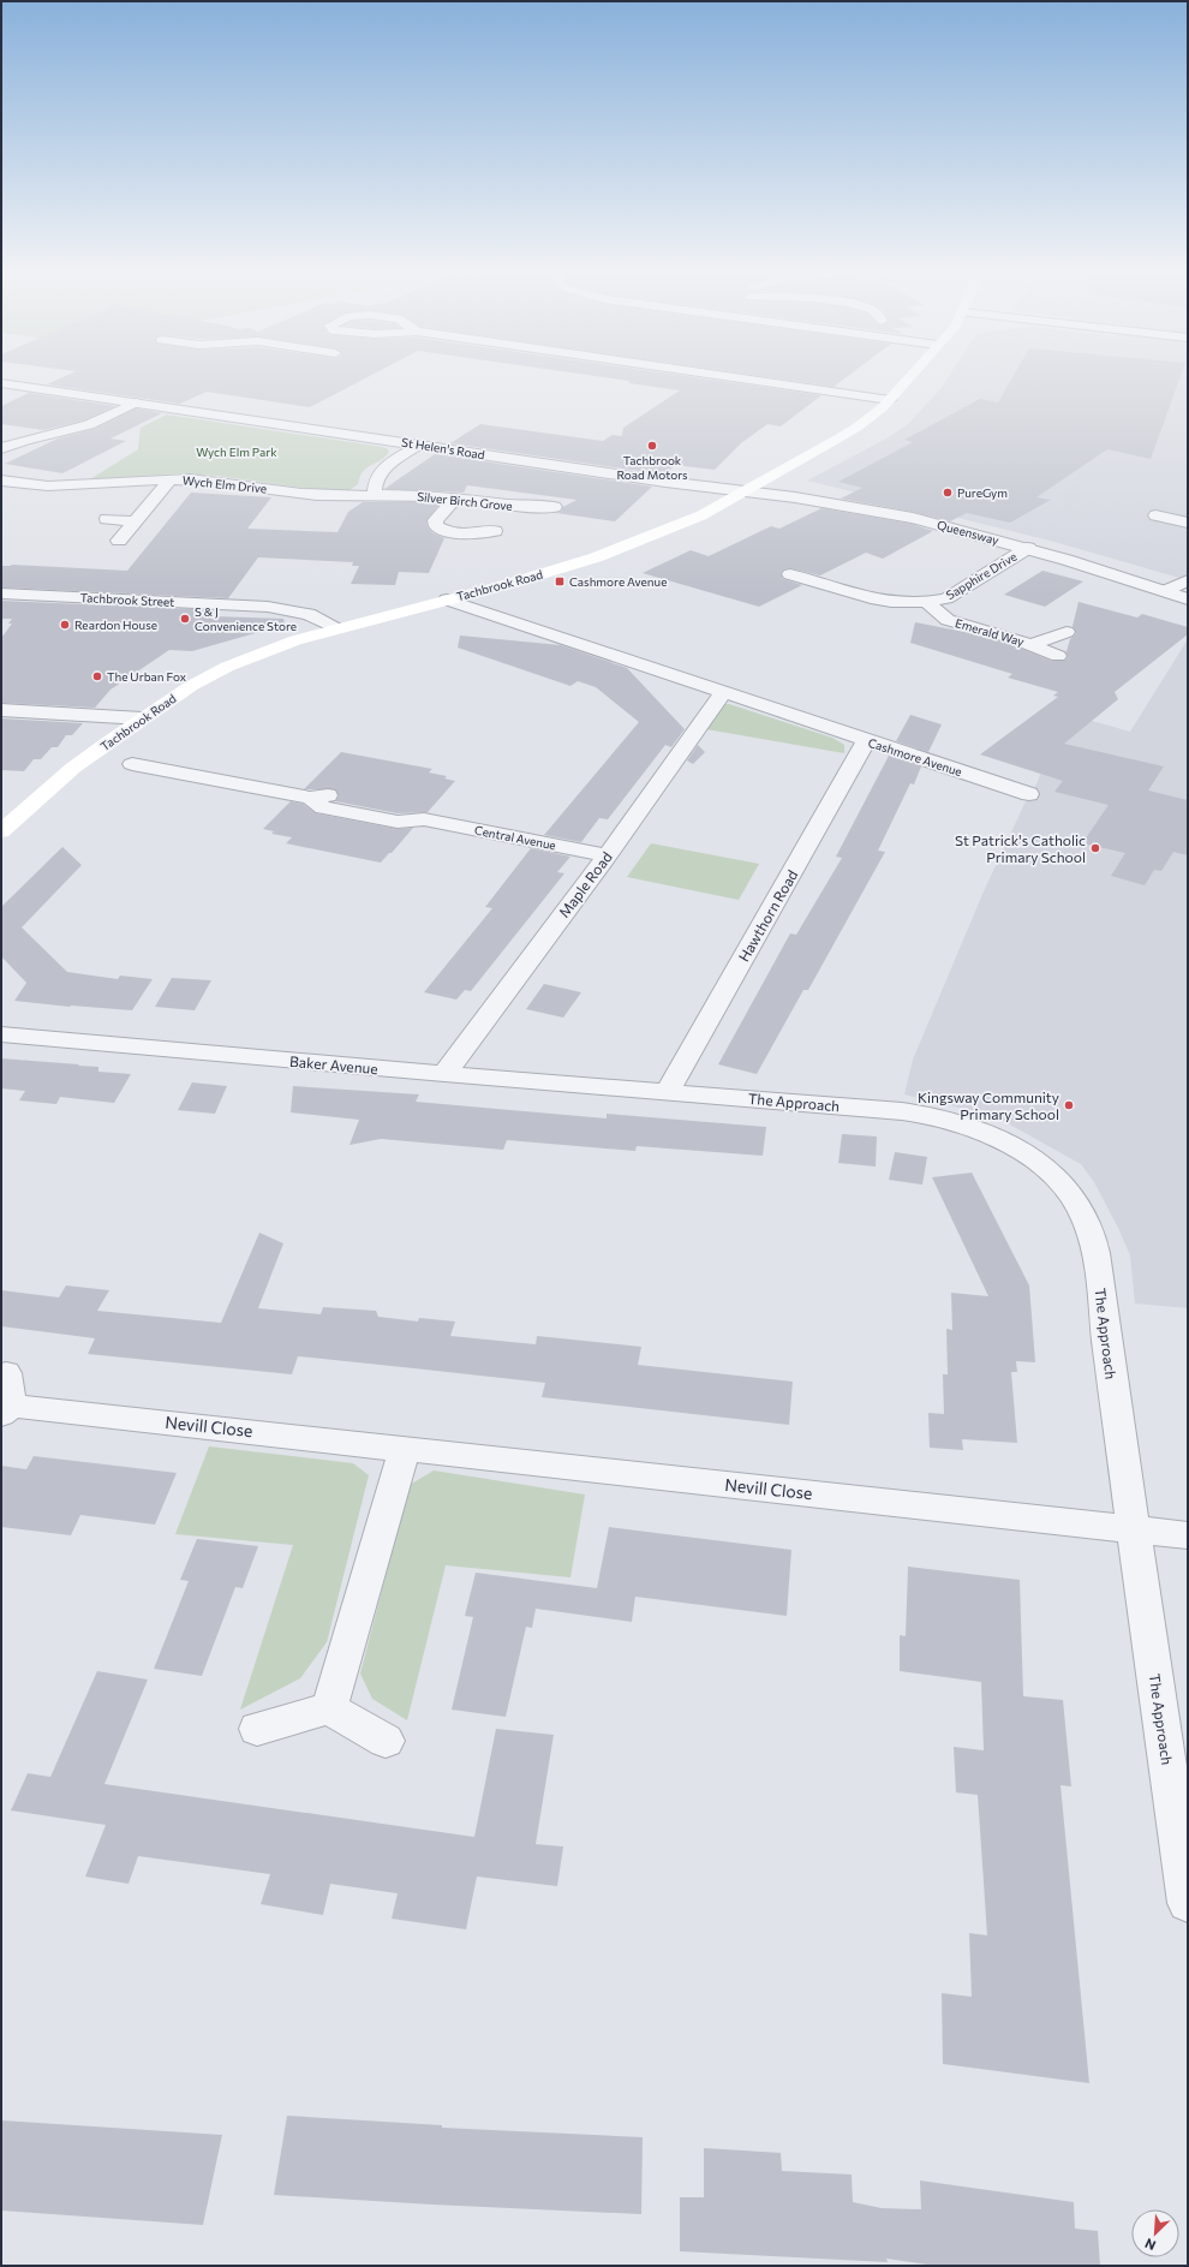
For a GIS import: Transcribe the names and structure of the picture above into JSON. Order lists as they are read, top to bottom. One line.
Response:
{"streets":{"main road":["Tachbrook Road"],"street":["St Helen's Road","Wych Elm Drive","Silver Birch Grove","Queensway","Sapphire Drive","Tachbrook Street","Emerald Way","Cashmore Avenue","Central Avenue","Maple Road","Hawthorn Road","Baker Avenue","The Approach","Nevill Close"]},"crossings":[["St Helen's Road","Queensway"],["St Helen's Road","Tachbrook Road"],["Wych Elm Drive","Silver Birch Grove"],["Queensway","Sapphire Drive"],["Queensway","Tachbrook Road"],["Sapphire Drive","Emerald Way"],["Tachbrook Road","Tachbrook Street"],["Tachbrook Road","Cashmore Avenue"],["Cashmore Avenue","Maple Road"],["Cashmore Avenue","Hawthorn Road"],["Central Avenue","Maple Road"],["Maple Road","Baker Avenue"],["Hawthorn Road","Baker Avenue"],["Hawthorn Road","The Approach"],["Baker Avenue","The Approach"],["The Approach","Nevill Close"]],"parks":["Wych Elm Park"],"places":{"other":["Tachbrook Road Motors","PureGym","S & J Convenience Store","Reardon House","The Urban Fox","St Patrick's Catholic Primary School","Kingsway Community Primary School"],"transit":["Cashmore Avenue"]},"north":"bottom left"}
